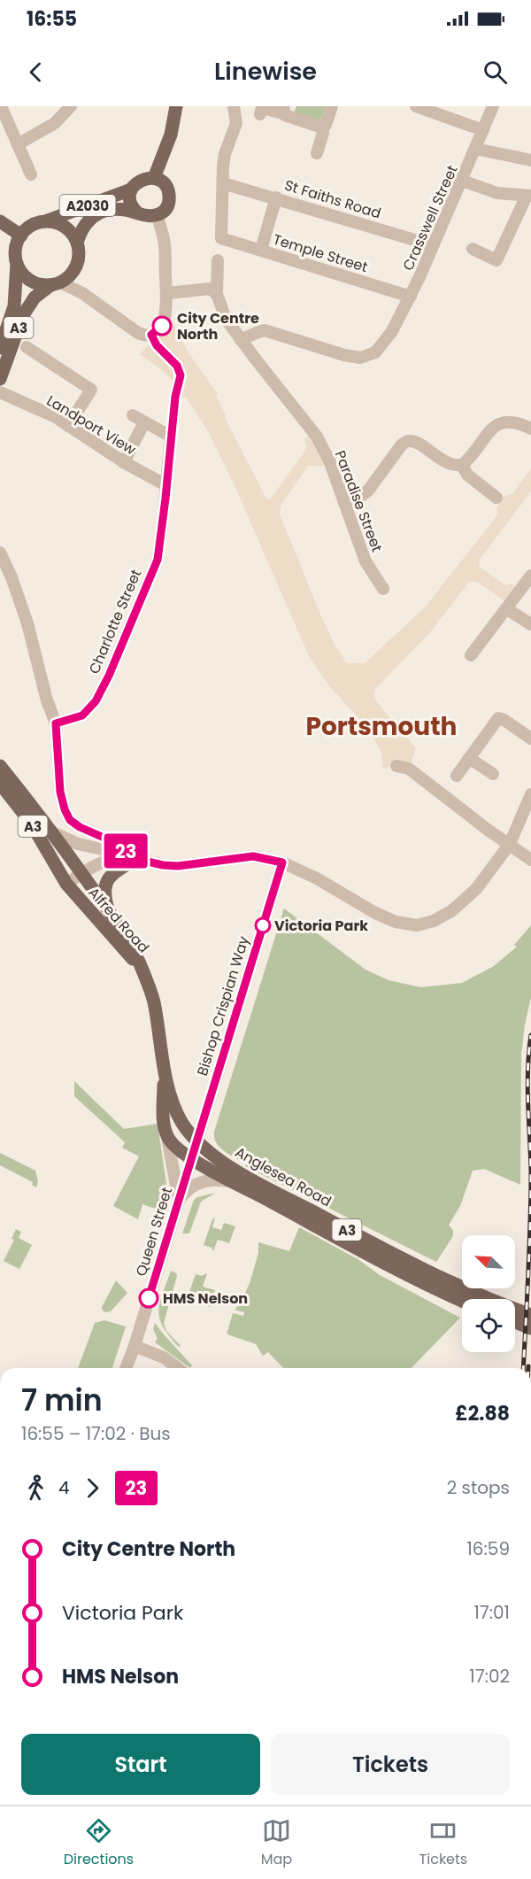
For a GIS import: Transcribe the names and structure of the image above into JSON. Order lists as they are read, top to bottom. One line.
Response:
{"streets":{"main road":["A2030","A3","Alfred Road","Anglesea Road"],"street":["St Faiths Road","Crasswell Street","Temple Street","Landport View","Paradise Street","Charlotte Street","Bishop Crispian Way","Queen Street"]},"crossings":[["St Faiths Road","Crasswell Street"],["St Faiths Road","Temple Street"],["A2030","A3"],["Crasswell Street","Temple Street"],["Crasswell Street","Paradise Street"],["A3","Alfred Road"],["A3","Bishop Crispian Way"],["A3","Anglesea Road"],["A3","Queen Street"],["Landport View","Charlotte Street"],["Alfred Road","Bishop Crispian Way"],["Alfred Road","Anglesea Road"],["Bishop Crispian Way","Anglesea Road"],["Bishop Crispian Way","Queen Street"],["Anglesea Road","Queen Street"]],"districts":["Portsmouth"],"places":["City Centre North","Victoria Park","HMS Nelson"],"lines":["bus line 23"],"north":"top left","page":{"status":"16:55","header":"Linewise","on_map":"23","heading":["7 min","16:55 – 17:02 · Bus","£2.88"],"legs":["4","23","2 stops"],"list":[{"name":"City Centre North","value":"16:59"},{"name":"Victoria Park","value":"17:01"},{"name":"HMS Nelson","value":"17:02"}],"buttons":["Start","Tickets"],"tabs":["Directions","Map","Tickets"]}}
